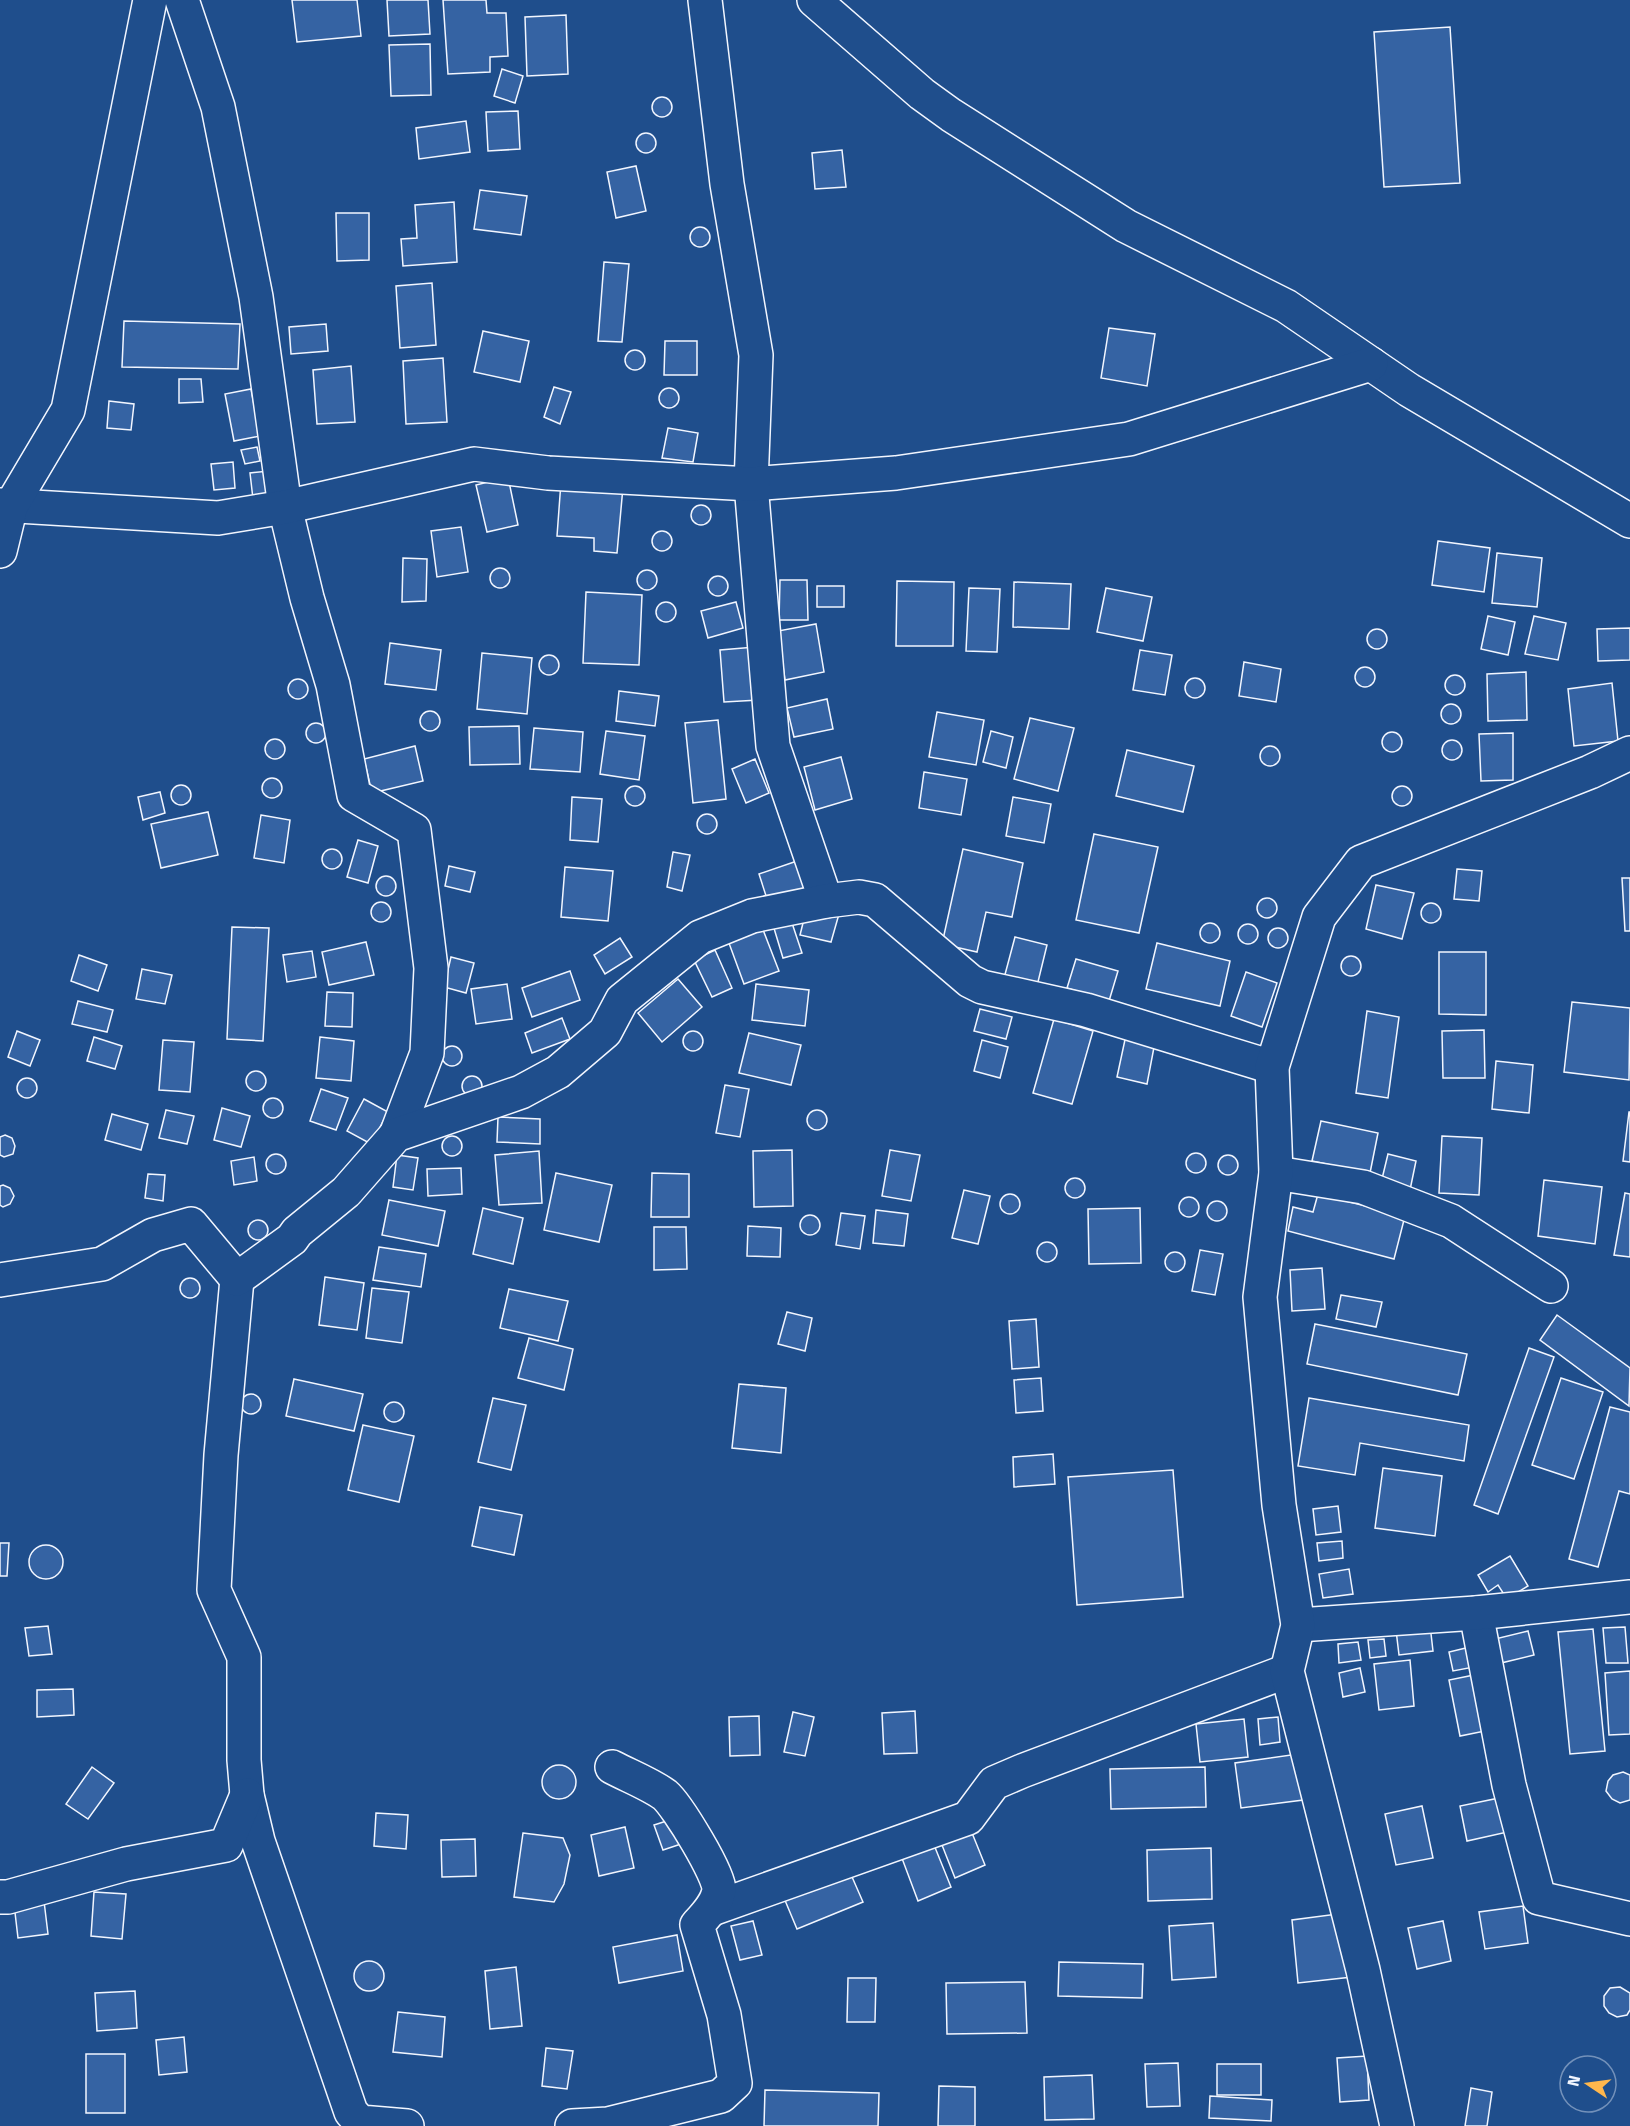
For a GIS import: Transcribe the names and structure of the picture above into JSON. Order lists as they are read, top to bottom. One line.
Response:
{"north":"left"}
